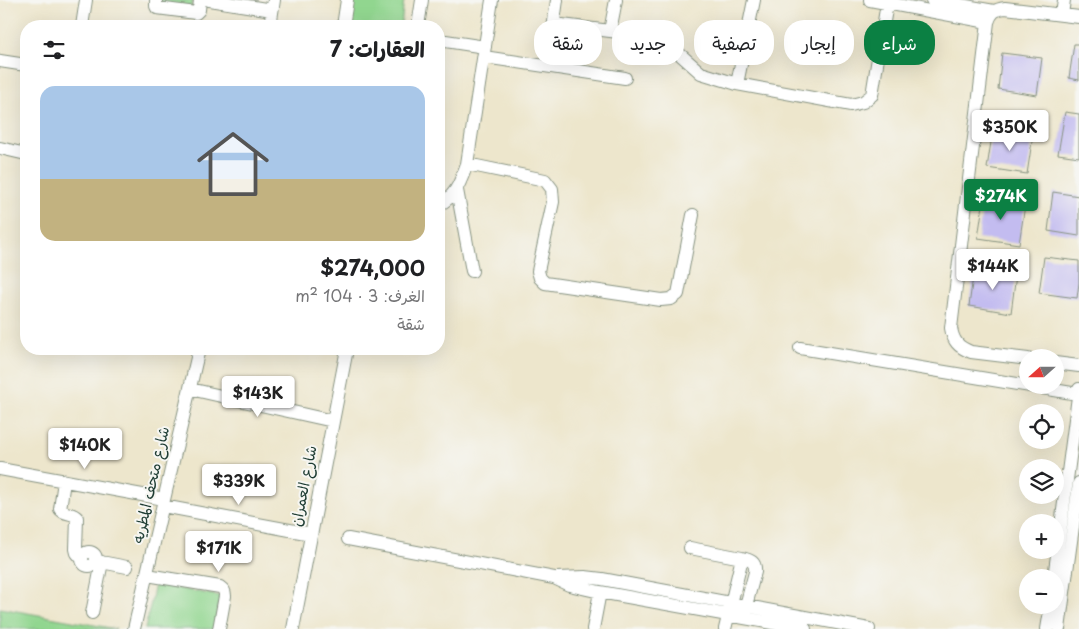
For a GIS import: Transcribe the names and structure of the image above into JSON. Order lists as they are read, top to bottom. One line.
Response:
{"streets":{"street":["شارع متحف المطريه","شارع العمران"]},"north":"left","page":{"chip":["شراء","إيجار","تصفية","جديد","شقة"],"heading":"العقارات: 7","list":[{"name":"$274,000","note":"الغرف: 3 · 104 m² · شقة"}],"price":["$350K","$274K","$144K","$143K","$140K","$339K","$171K"],"map_buttons":["+","−"]}}
